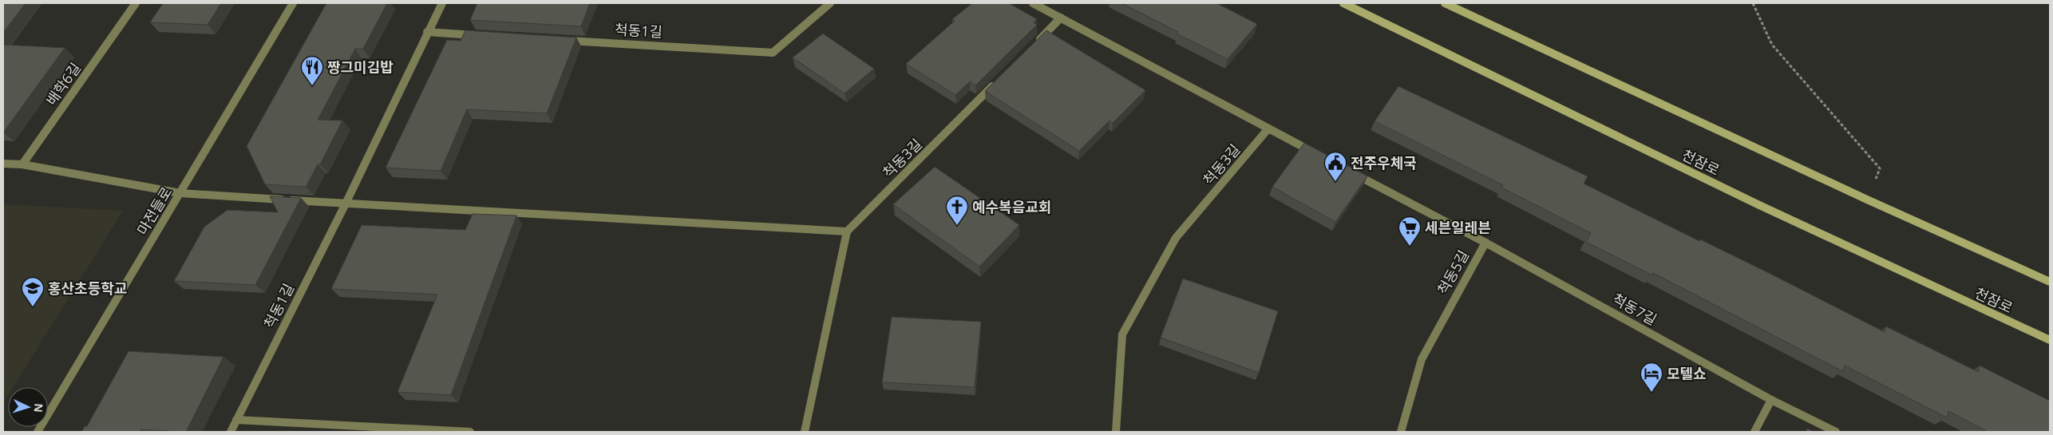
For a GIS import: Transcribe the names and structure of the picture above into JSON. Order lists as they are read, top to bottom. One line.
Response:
{"streets":{"street":["척동1길","배학6길","척동3길","천잠로","마전들로","척동5길","척동7길"]},"crossings":[["척동5길","척동7길"]],"places":{"restaurant":["짱그미김밥"],"public building":["전주우체국"],"church":["예수복음교회"],"supermarket":["세븐일레븐"],"school or university":["홍산초등학교"],"hotel":["모텔쇼"]},"north":"right"}
